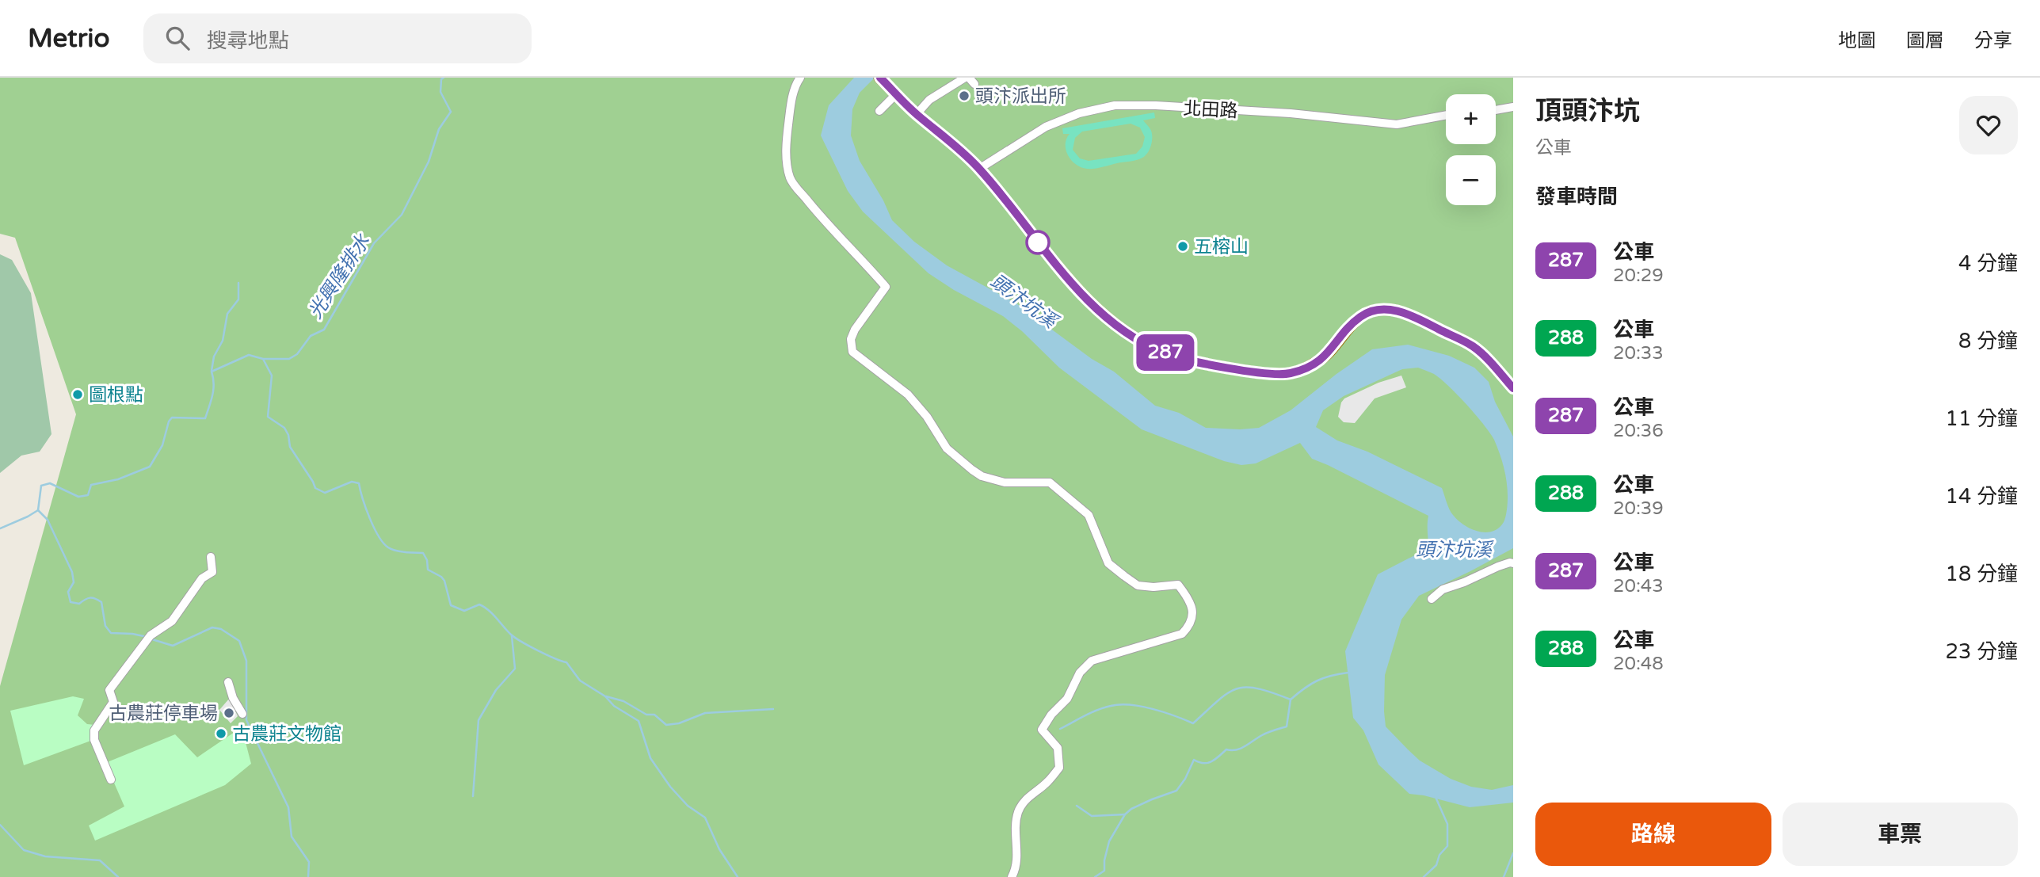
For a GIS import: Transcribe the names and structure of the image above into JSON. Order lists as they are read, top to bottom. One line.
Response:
{"streets":{"street":["北田路"]},"water":["光興隆排水","頭汴坑溪"],"places":["頭汴派出所","五榕山","圖根點","古農莊停車場","古農莊文物館"],"lines":["bus line 287"],"page":{"header":"Metrio","search":"搜尋地點","nav":["地圖","圖層","分享"],"on_map":"287","heading":[["頂頭汴坑","公車"],"發車時間"],"map_buttons":["+","−"],"list":[{"mark":"287","name":"公車","note":"20:29","value":"4 分鐘"},{"mark":"288","name":"公車","note":"20:33","value":"8 分鐘"},{"mark":"287","name":"公車","note":"20:36","value":"11 分鐘"},{"mark":"288","name":"公車","note":"20:39","value":"14 分鐘"},{"mark":"287","name":"公車","note":"20:43","value":"18 分鐘"},{"mark":"288","name":"公車","note":"20:48","value":"23 分鐘"}],"buttons":["路線","車票"]}}
